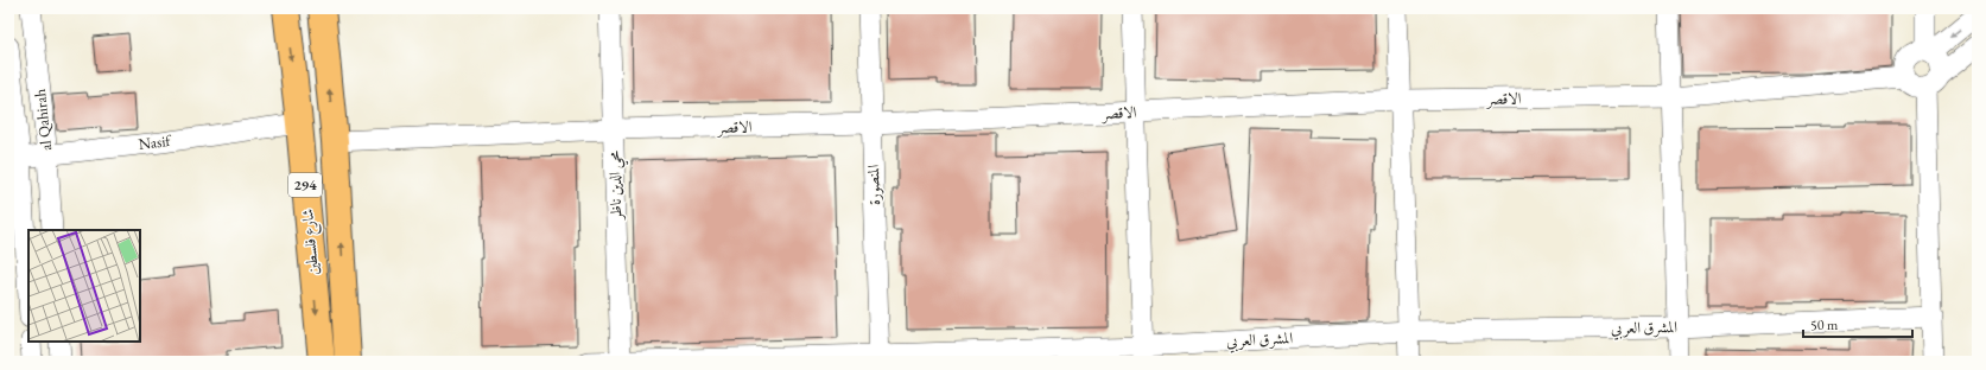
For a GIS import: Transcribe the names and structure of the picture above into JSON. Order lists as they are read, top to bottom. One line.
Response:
{"streets":{"main road":["294","شارع فلسطين"],"street":["الاقصر","al Qahirah","Nasif","محي الدين ناظر","المنصورة","المشرق العربي"]},"crossings":[["الاقصر","محي الدين ناظر"],["الاقصر","المنصورة"],["الاقصر","شارع فلسطين"],["al Qahirah","Nasif"],["Nasif","شارع فلسطين"],["محي الدين ناظر","المشرق العربي"],["المنصورة","المشرق العربي"]],"scale_bar":"50 m"}
